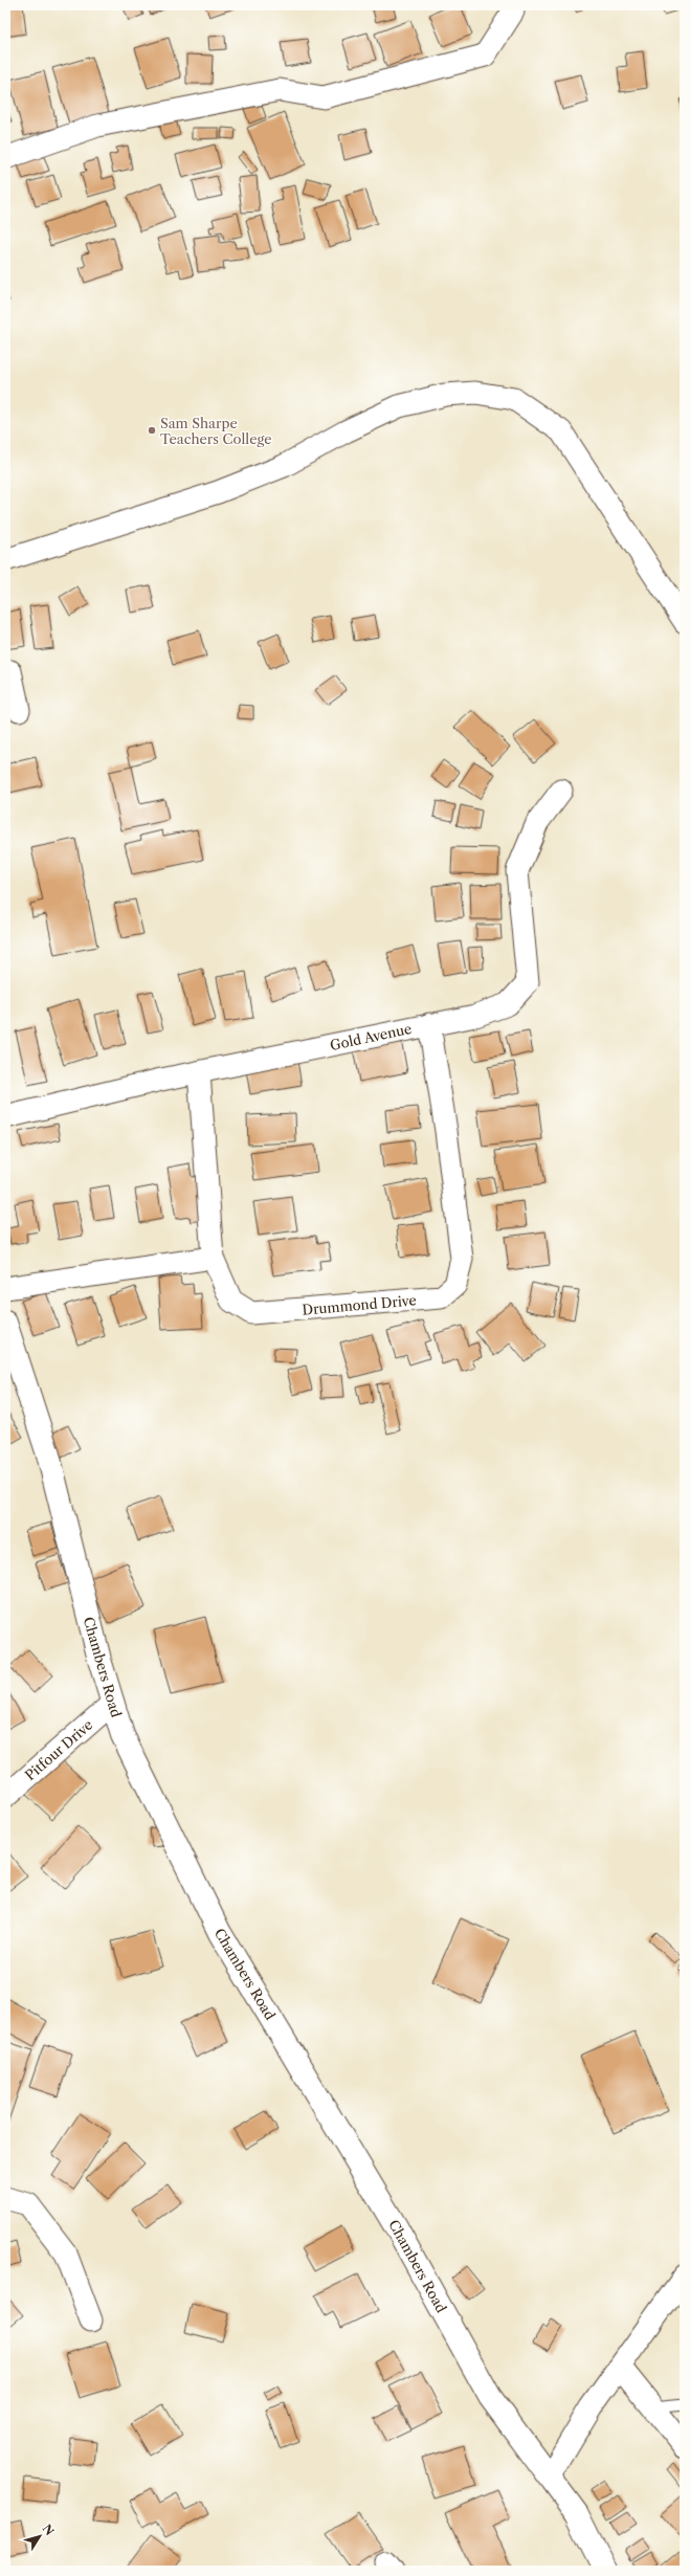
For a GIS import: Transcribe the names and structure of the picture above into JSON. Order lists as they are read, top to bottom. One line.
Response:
{"streets":{"street":["Gold Avenue","Drummond Drive","Chambers Road","Pitfour Drive"]},"crossings":[["Gold Avenue","Drummond Drive"],["Chambers Road","Pitfour Drive"]],"places":["Sam Sharpe Teachers College"],"north":"top right"}
